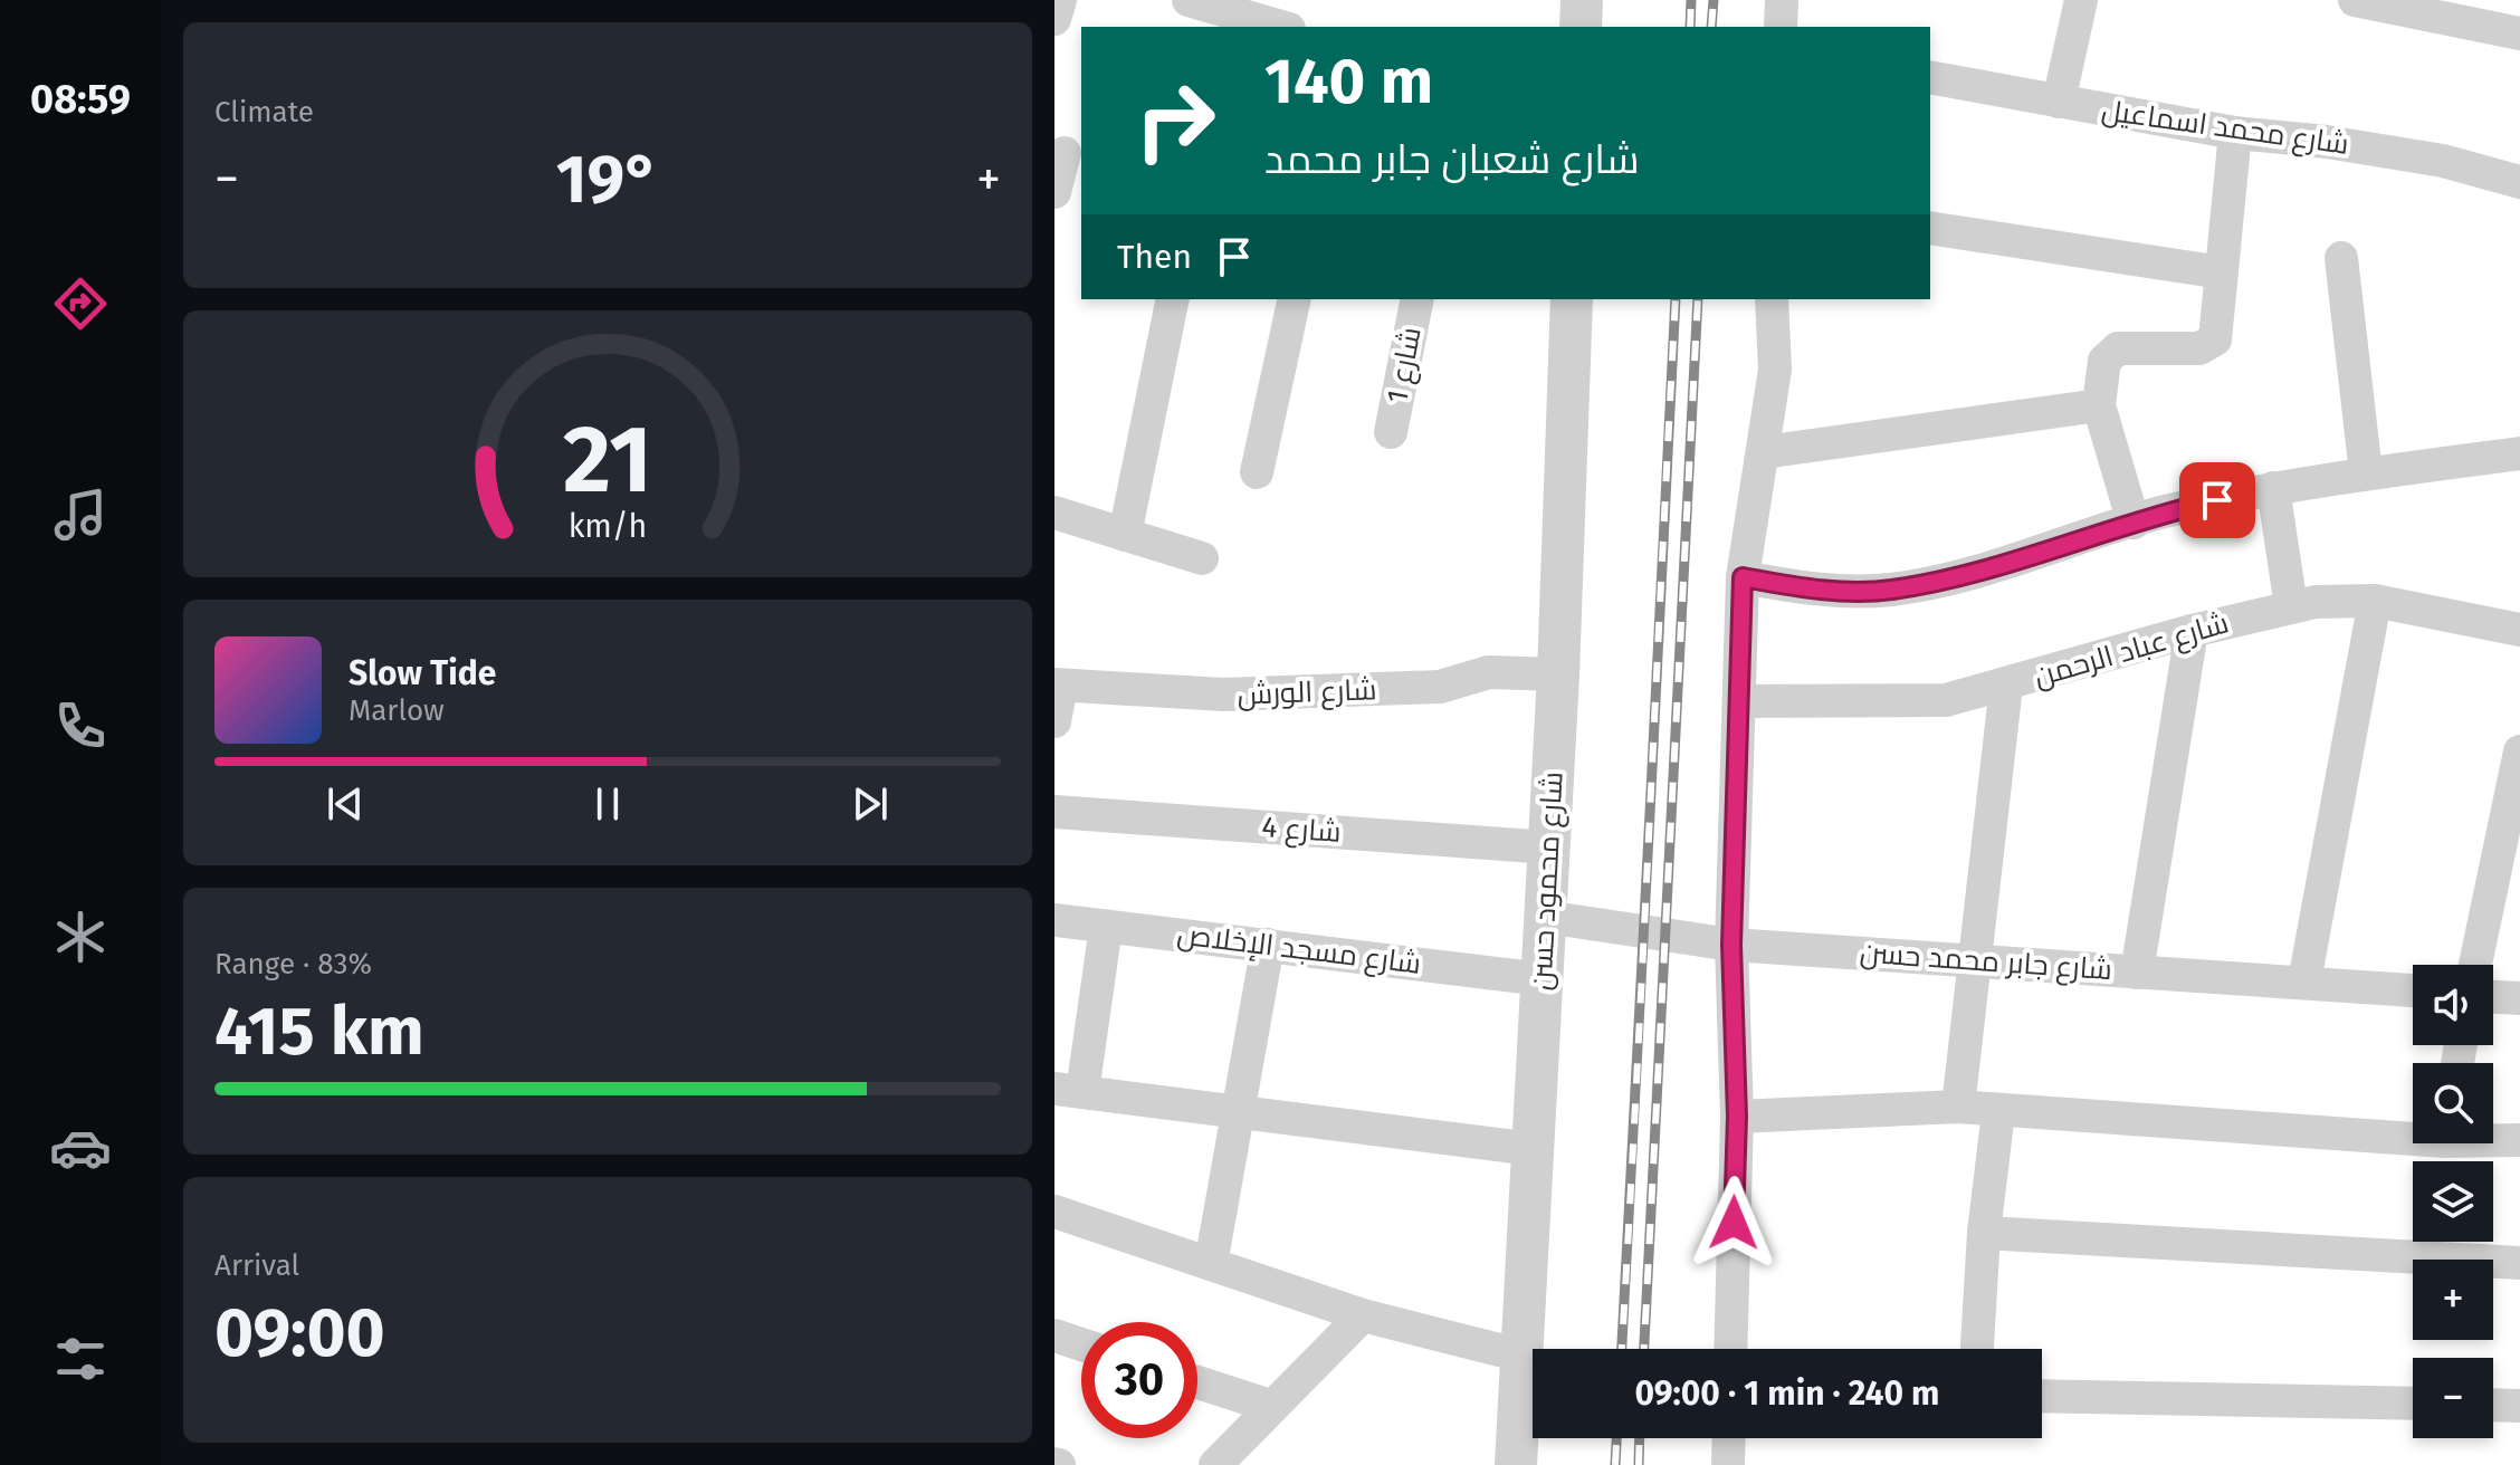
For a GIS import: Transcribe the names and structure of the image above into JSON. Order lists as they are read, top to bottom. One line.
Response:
{"streets":{"street":["شارع محمد اسماعيل","شارع 1","شارع عباد الرحمن","شارع الورش","شارع 4","شارع محمود حسن","شارع مسجد الإخلاص","شارع جابر محمد حسن"]},"crossings":[["شارع الورش","شارع محمود حسن"],["شارع 4","شارع محمود حسن"],["شارع محمود حسن","شارع مسجد الإخلاص"],["شارع محمود حسن","شارع جابر محمد حسن"]],"page":{"tabs":"08:59","tile":["Climate",["Range · 83%","415 km"],["Arrival","09:00"]],"turn":["140 m","شارع شعبان جابر محمد"],"heat":["−","19°","+"],"then":"Then","song":["Slow Tide","Marlow"],"map_buttons":["+","−"],"limit":"30","trip":"09:00 · 1 min · 240 m","gauge":["21","km/h"]}}
